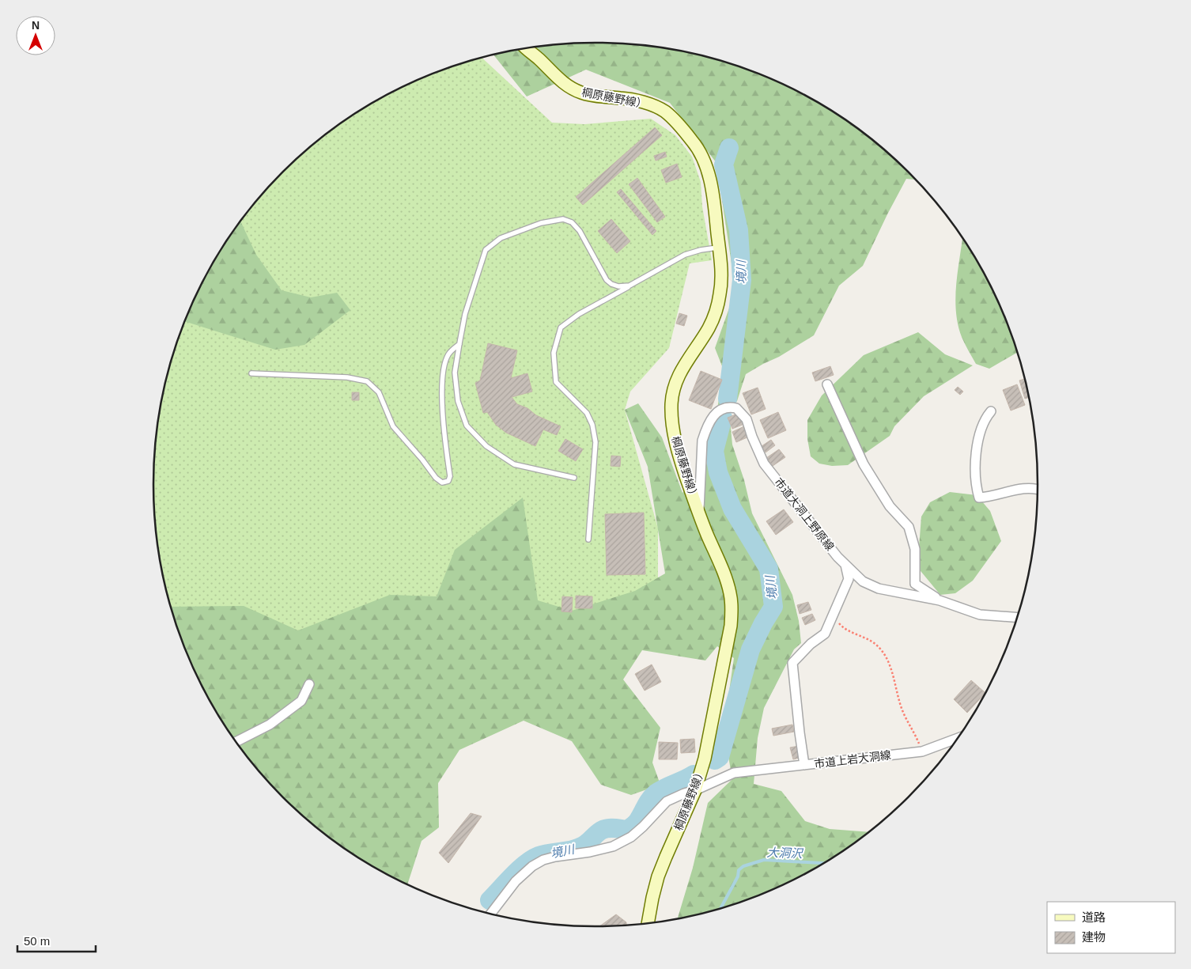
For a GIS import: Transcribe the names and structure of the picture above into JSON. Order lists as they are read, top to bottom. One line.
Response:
{"streets":{"main road":["棡原藤野線）"],"street":["市道大洞上野原線","市道上岩大洞線"]},"crossings":[["棡原藤野線）","市道大洞上野原線"],["棡原藤野線）","市道上岩大洞線"]],"water":["境川","大洞沢"],"legend":["道路","建物"],"scale_bar":"50 m","north":"top"}
